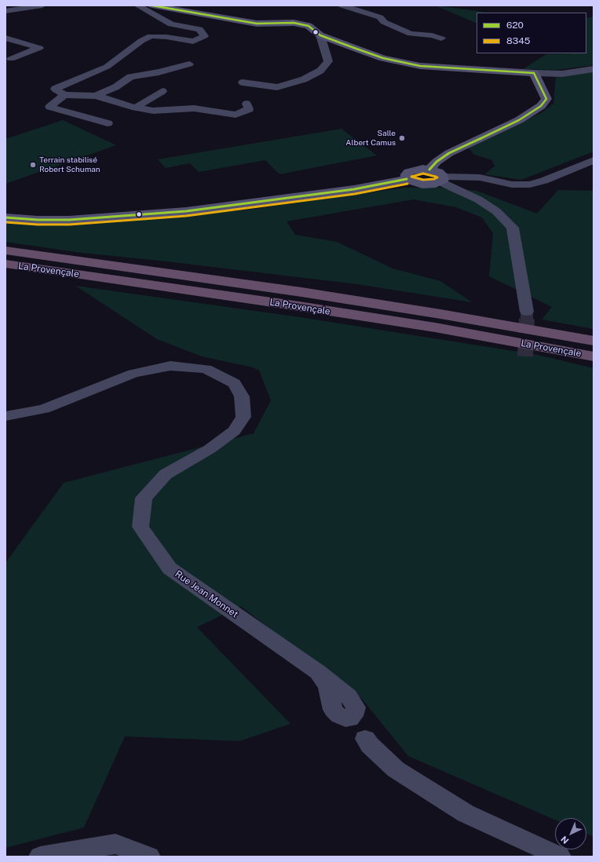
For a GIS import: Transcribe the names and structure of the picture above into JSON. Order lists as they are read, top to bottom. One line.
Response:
{"streets":{"highway":["La Provençale"],"street":["Rue Jean Monnet"]},"places":["Salle Albert Camus","Terrain stabilisé Robert Schuman"],"lines":["transit line 620","transit line 8345"],"legend":["620","8345"],"north":"bottom left"}
